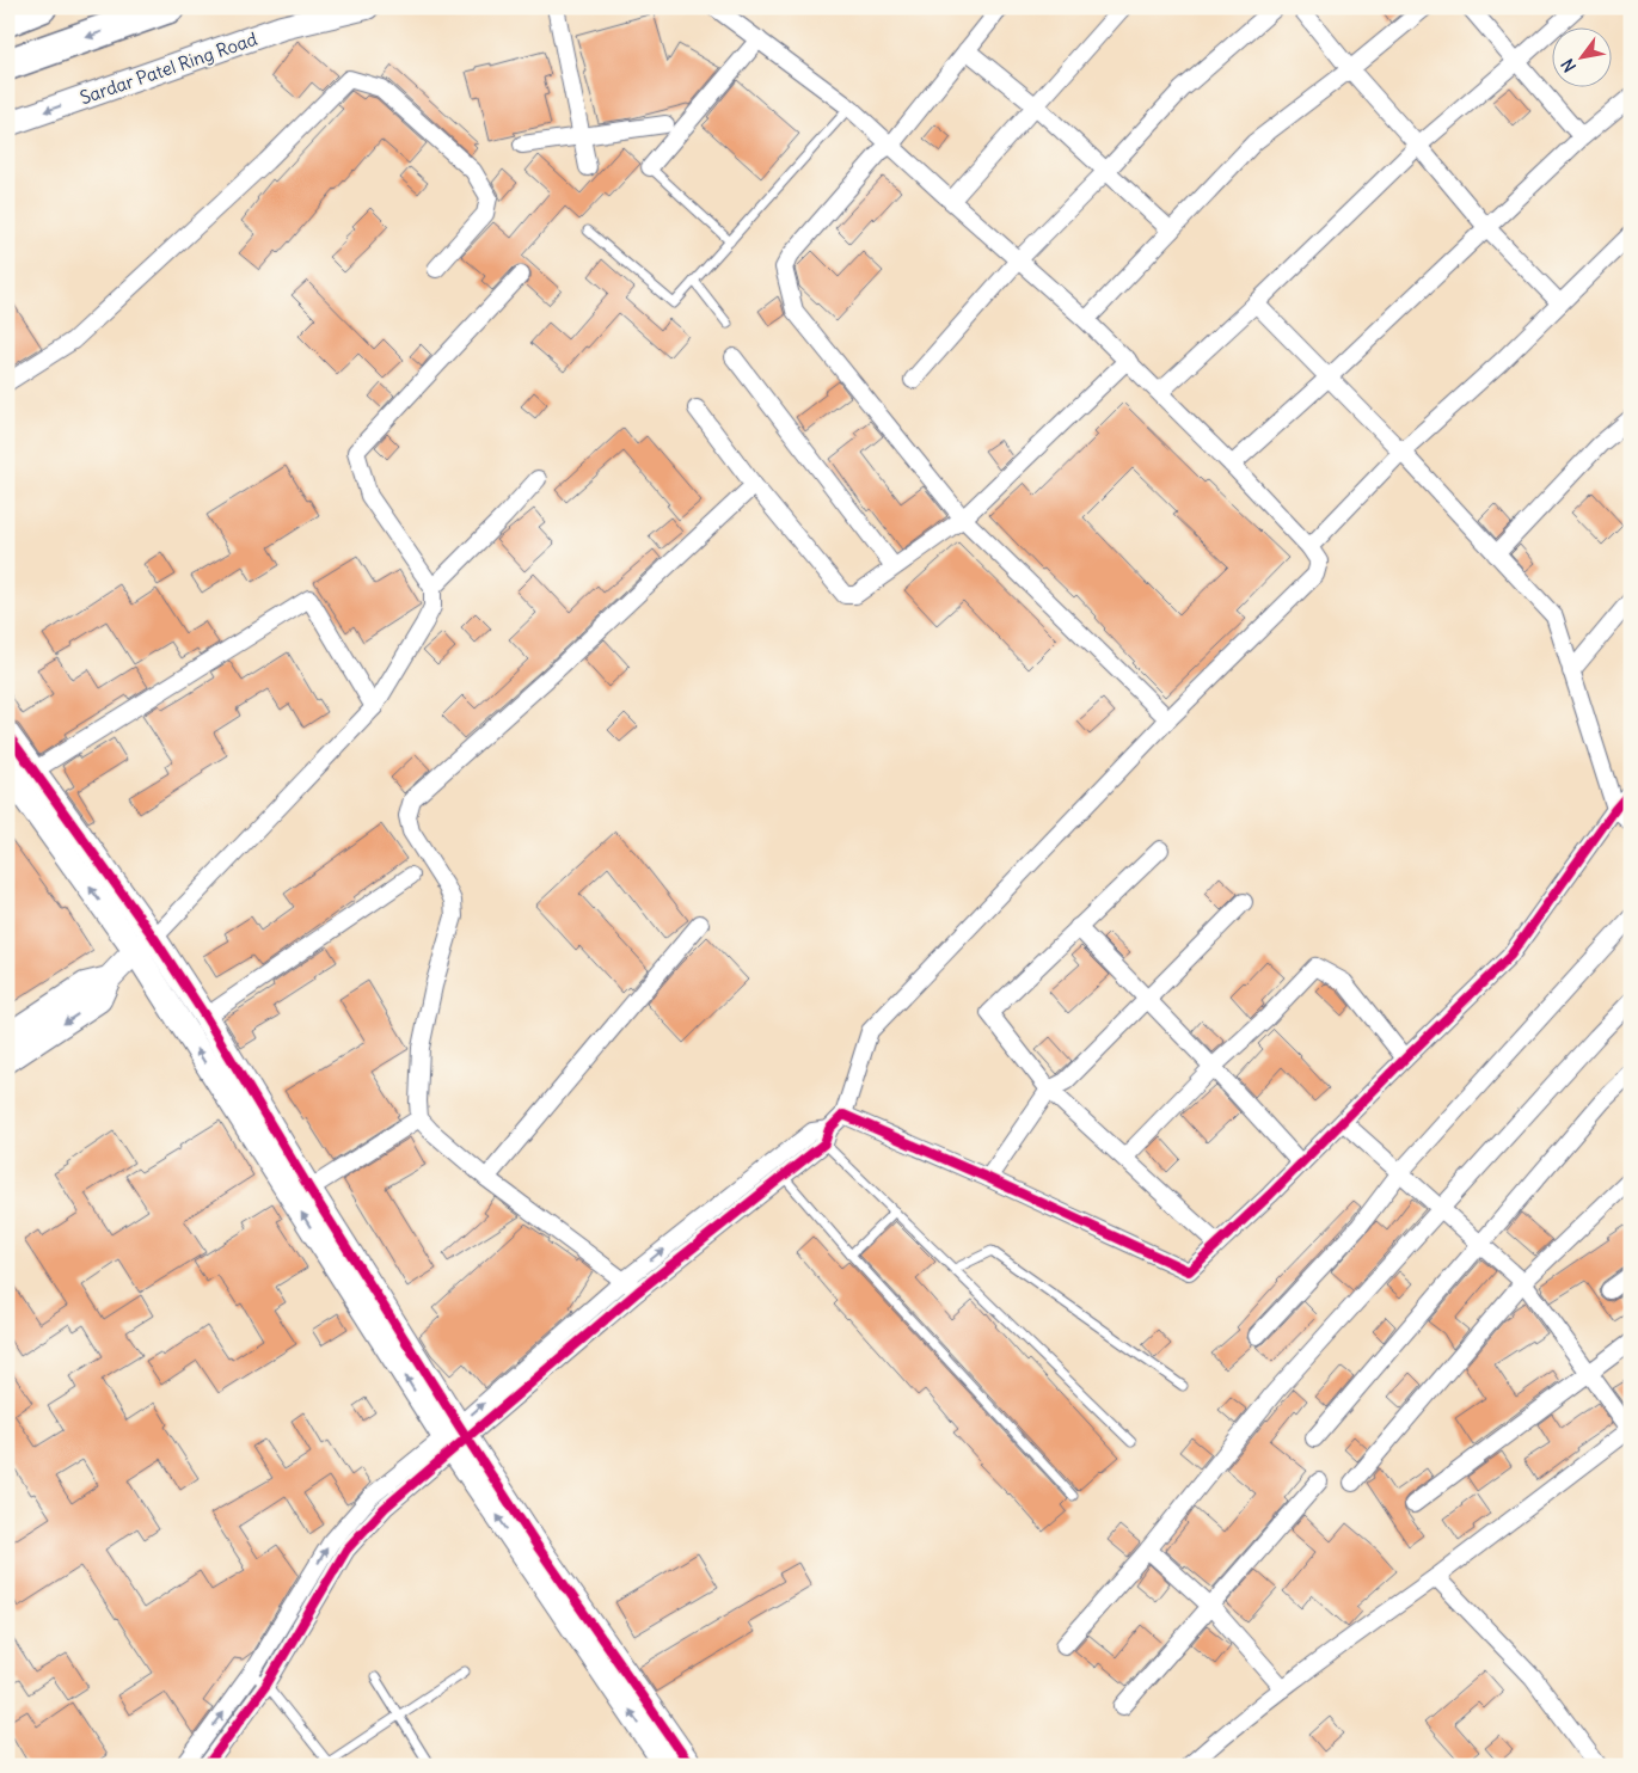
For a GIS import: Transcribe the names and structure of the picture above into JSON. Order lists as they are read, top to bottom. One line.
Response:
{"streets":{"street":["Sardar Patel Ring Road"]},"one_way":["Sardar Patel Ring Road"],"north":"bottom left"}
